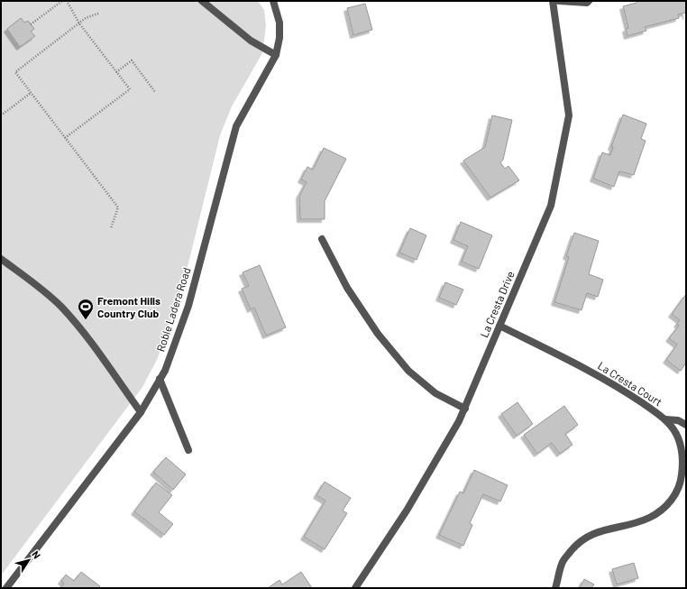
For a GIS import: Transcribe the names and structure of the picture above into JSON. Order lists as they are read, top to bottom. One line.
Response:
{"streets":{"street":["La Cresta Drive","Roble Ladera Road","La Cresta Court"]},"crossings":[["La Cresta Drive","La Cresta Court"]],"places":{"sports":["Fremont Hills Country Club"]},"north":"top right"}
